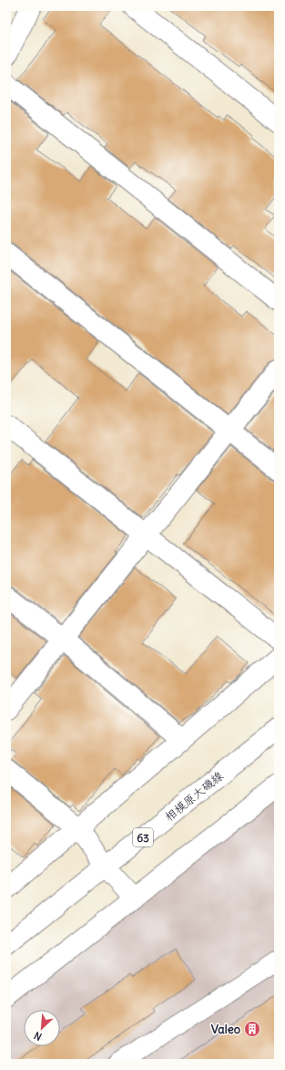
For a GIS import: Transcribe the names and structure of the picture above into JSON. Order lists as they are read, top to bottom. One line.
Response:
{"streets":{"street":["相模原大磯線","63"]},"places":{"building":["Valeo"]},"north":"bottom left"}
